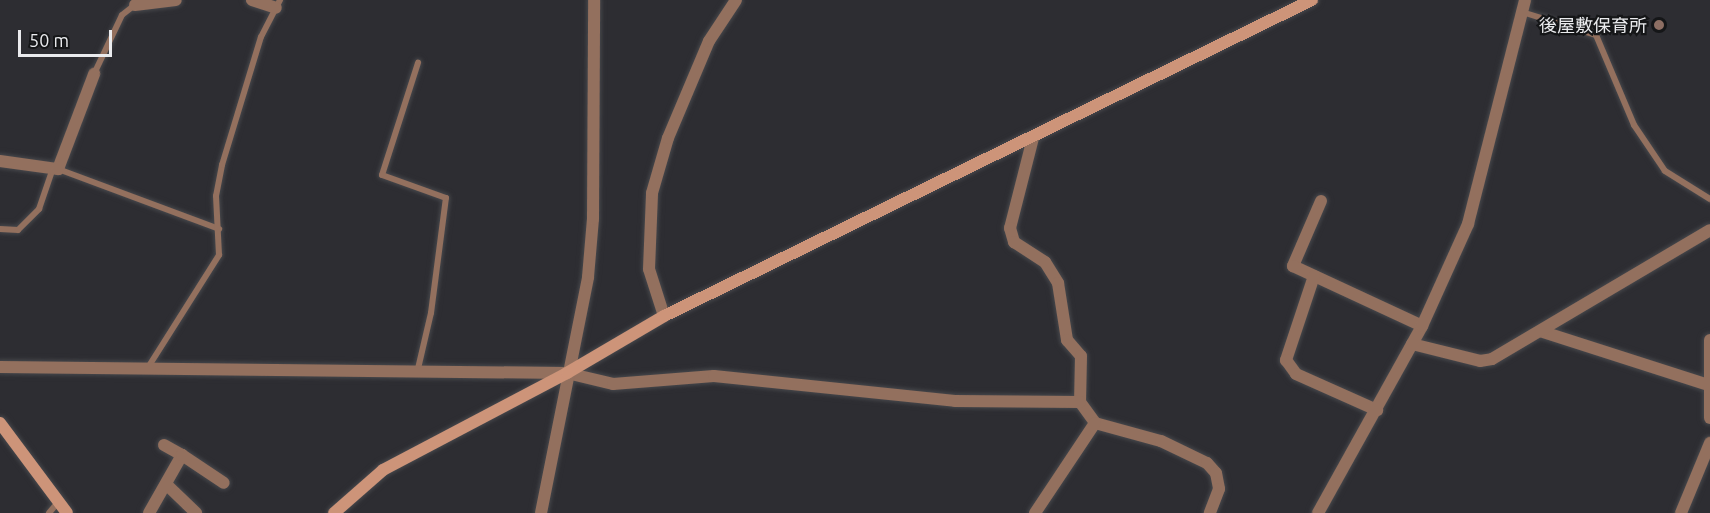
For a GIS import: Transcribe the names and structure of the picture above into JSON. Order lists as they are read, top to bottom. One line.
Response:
{"places":["後屋敷保育所"],"scale_bar":"50 m"}
